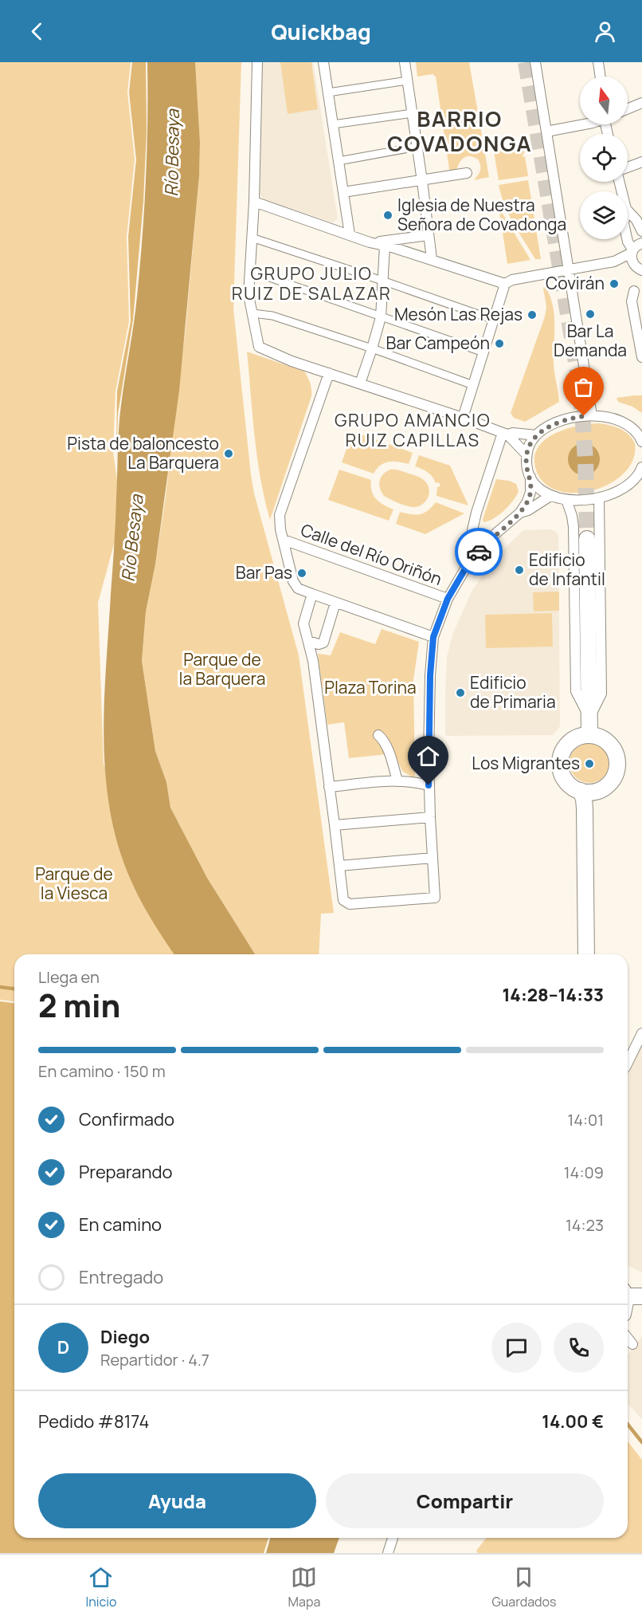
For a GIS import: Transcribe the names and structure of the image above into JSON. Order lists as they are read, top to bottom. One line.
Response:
{"streets":{"street":["Calle del Río Oriñón"]},"districts":["BARRIO COVADONGA","GRUPO JULIO RUIZ DE SALAZAR","GRUPO AMANCIO RUIZ CAPILLAS"],"water":["Río Besaya"],"parks":["Parque de la Barquera","Plaza Torina","Parque de la Viesca"],"places":["Iglesia de Nuestra Señora de Covadonga","Covirán","Bar La Demanda","Mesón Las Rejas","Bar Campeón","Pista de baloncesto La Barquera","Edificio de Infantil","Bar Pas","Edificio de Primaria","Los Migrantes"],"north":"top","page":{"header":"Quickbag","heading":["2 min","Llega en","14:28–14:33"],"panel":["Diego","Repartidor · 4.7","Pedido #8174","14.00 €"],"bar":"En camino · 150 m","list":[["Confirmado","14:01"],["Preparando","14:09"],["En camino","14:23"],"Entregado"],"round":"D","buttons":["Ayuda","Compartir"],"tabs":["Inicio","Mapa","Guardados"]}}
